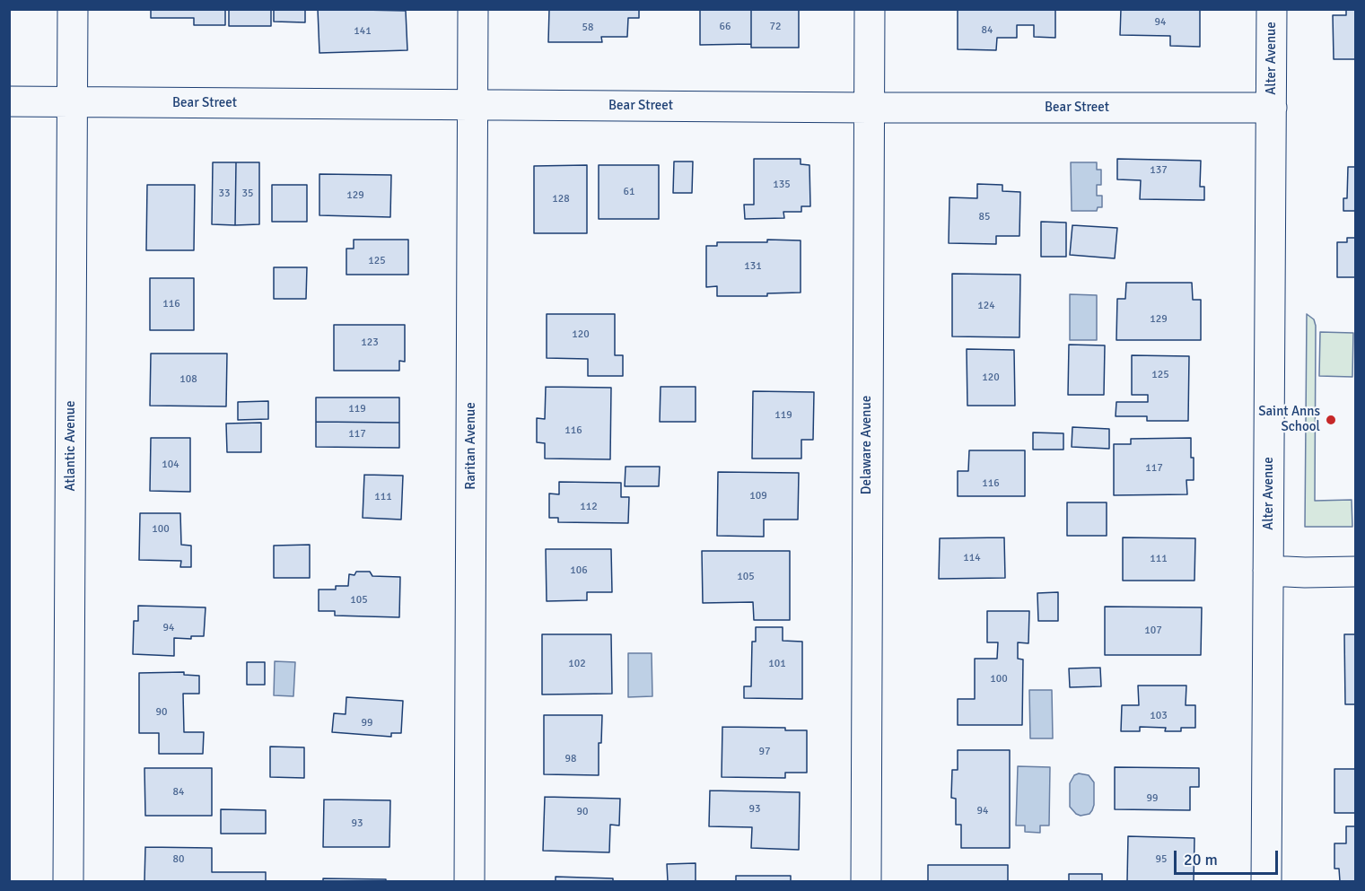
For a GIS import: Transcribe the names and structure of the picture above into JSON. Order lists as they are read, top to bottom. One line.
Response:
{"streets":{"street":["Alter Avenue","Bear Street","Delaware Avenue","Atlantic Avenue","Raritan Avenue"]},"crossings":[["Alter Avenue","Bear Street"],["Bear Street","Delaware Avenue"],["Bear Street","Atlantic Avenue"],["Bear Street","Raritan Avenue"]],"places":["Saint Anns School"],"house_numbers":["94","66","72","58","84","141","137","135","61","33","35","129","128","85","125","131","116","124","129","120","123","125","120","108","119","119","116","117","104","117","116","109","111","112","100","114","111","106","105","105","94","107","102","101","100","90","103","99","97","98","84","99","93","94","90","93","80","95"],"scale_bar":"20 m"}
